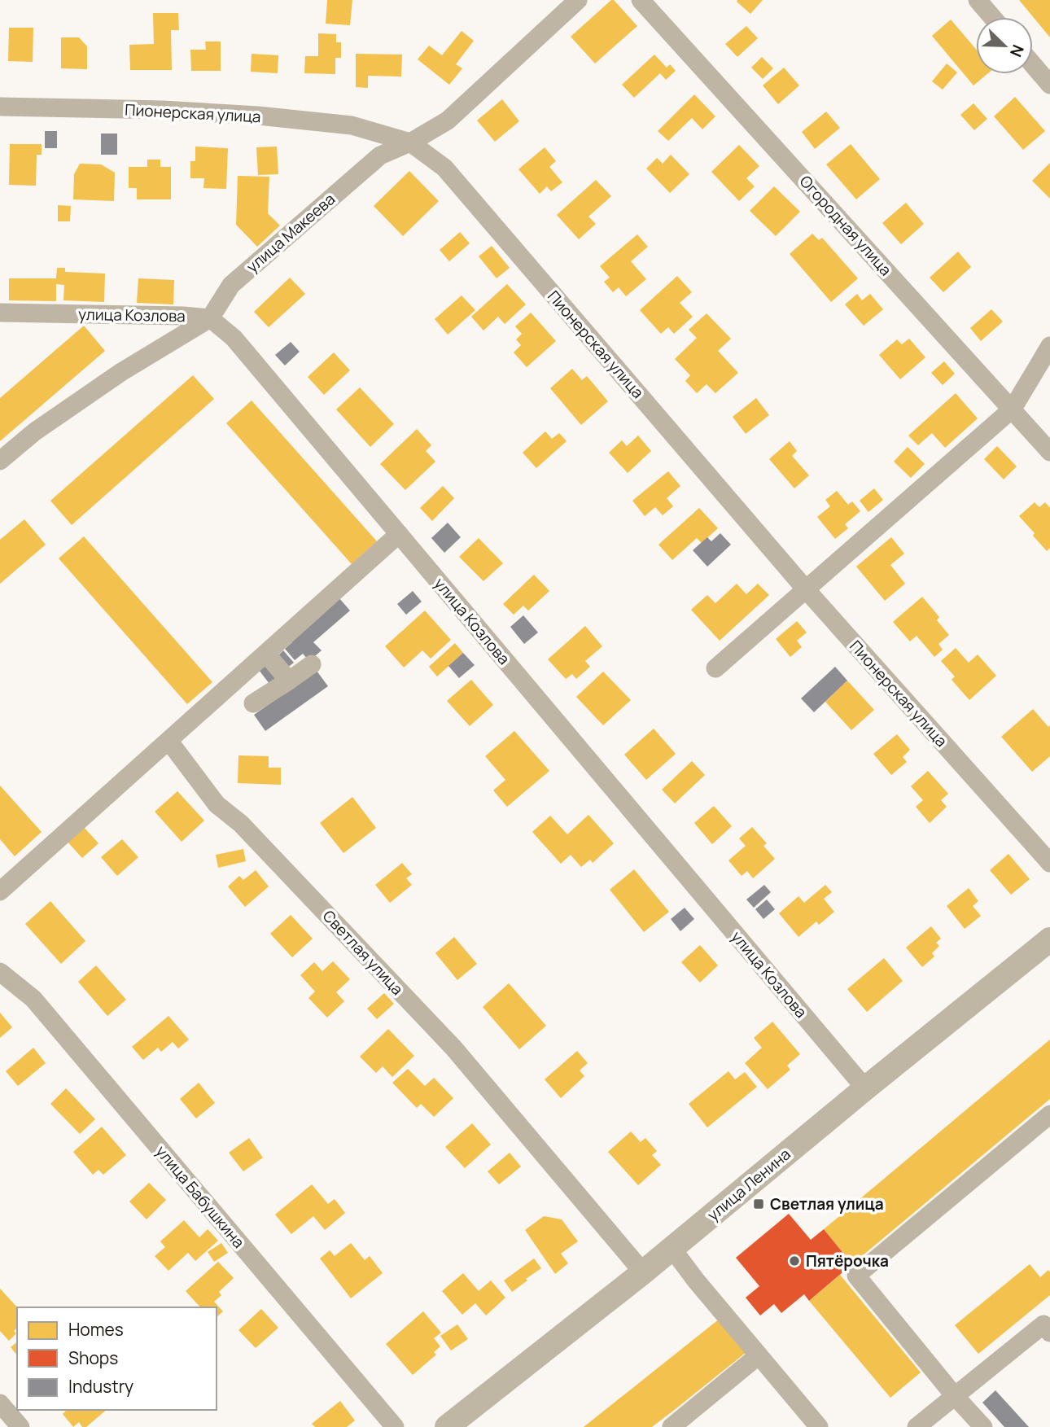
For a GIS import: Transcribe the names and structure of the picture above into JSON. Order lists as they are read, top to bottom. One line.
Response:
{"streets":{"main road":["улица Ленина"],"street":["Пионерская улица","Огородная улица","улица Макеева","улица Козлова","Светлая улица","улица Бабушкина"]},"crossings":[["Пионерская улица","улица Макеева"],["улица Макеева","улица Козлова"],["улица Козлова","улица Ленина"],["Светлая улица","улица Ленина"]],"places":{"transit":["Светлая улица"],"other":["Пятёрочка"]},"legend":["Homes","Shops","Industry"],"north":"bottom right"}
